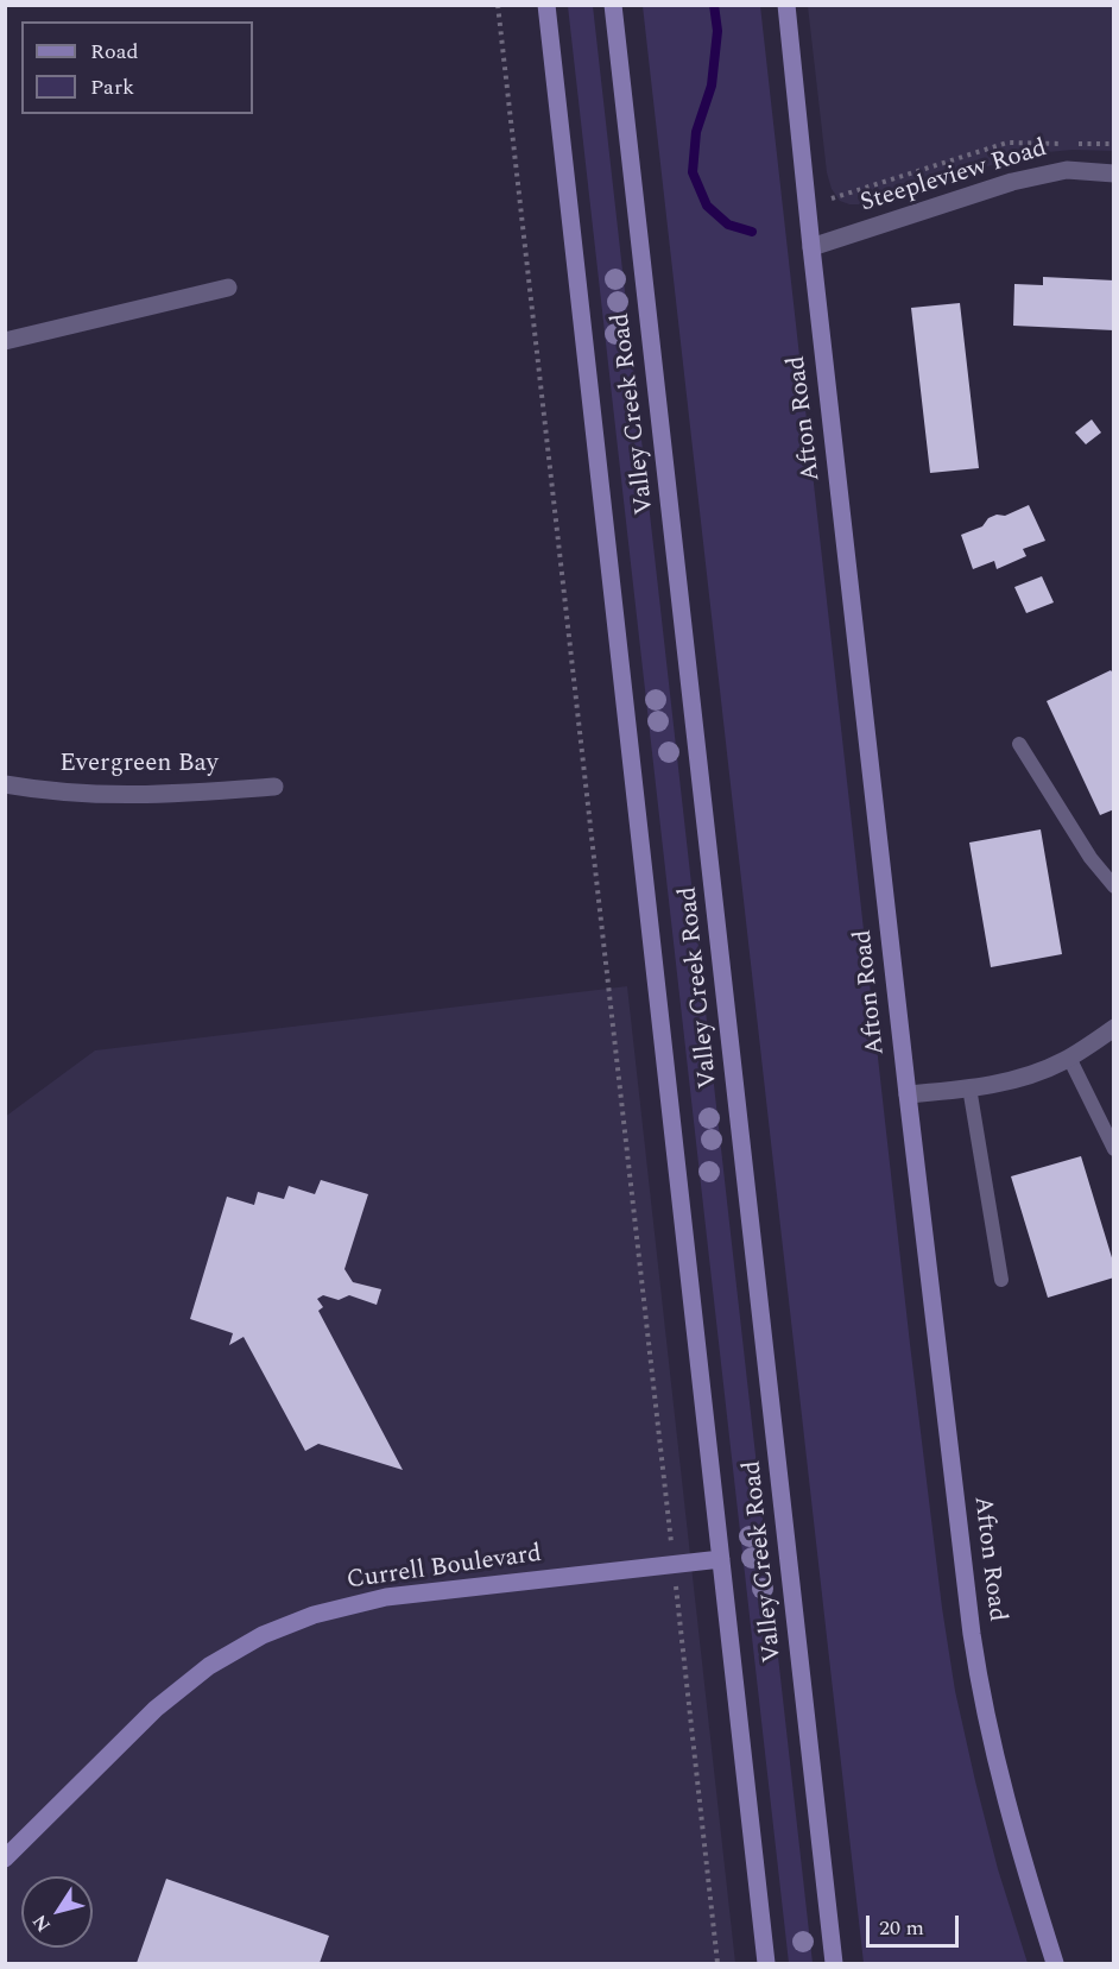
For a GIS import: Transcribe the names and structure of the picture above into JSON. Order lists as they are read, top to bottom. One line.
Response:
{"streets":{"main road":["Valley Creek Road","Afton Road","Currell Boulevard"],"street":["Steepleview Road","Evergreen Bay"]},"crossings":[["Steepleview Road","Afton Road"],["Valley Creek Road","Currell Boulevard"]],"legend":["Road","Park"],"scale_bar":"20 m","north":"bottom left"}
